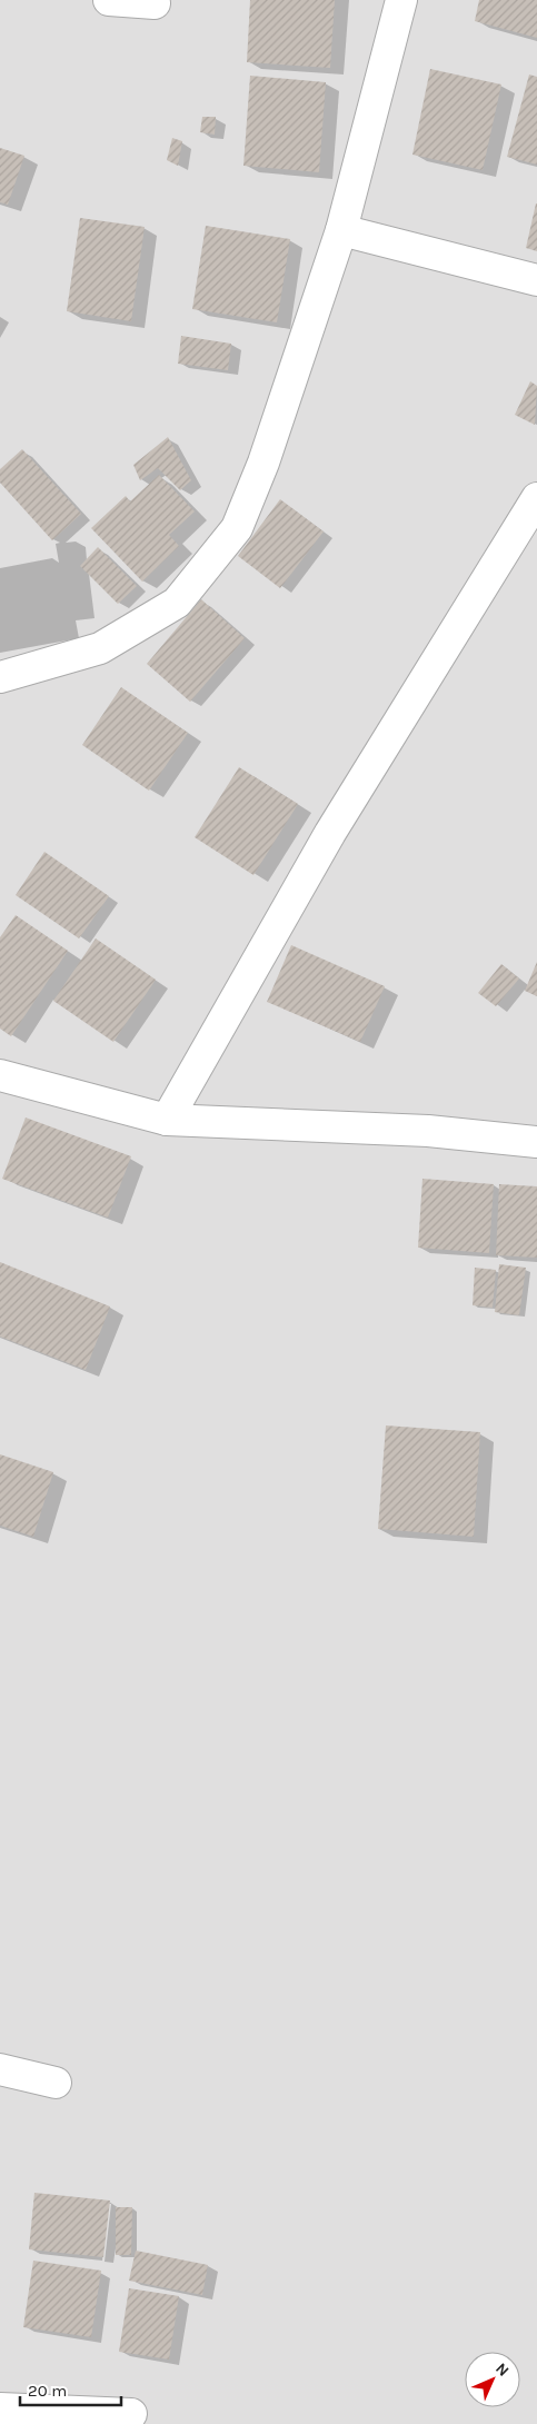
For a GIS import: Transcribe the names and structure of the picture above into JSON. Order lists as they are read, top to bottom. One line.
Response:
{"scale_bar":"20 m","north":"top right"}
